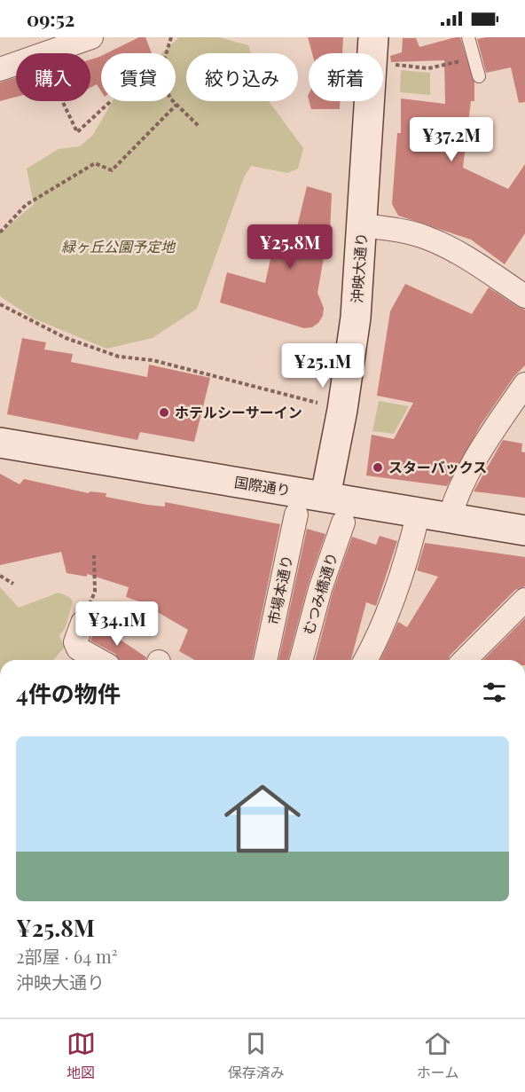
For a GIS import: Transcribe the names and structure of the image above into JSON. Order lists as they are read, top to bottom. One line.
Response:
{"streets":{"main road":["沖映大通り","国際通り"],"street":["市場本通り","むつみ橋通り"]},"crossings":[["沖映大通り","国際通り"]],"parks":["緑ヶ丘公園予定地"],"places":["ホテルシーサーイン","スターバックス"],"page":{"status":"09:52","chip":["購入","賃貸","絞り込み","新着"],"price":["¥37.2M","¥25.8M","¥25.1M","¥34.1M"],"heading":"4件の物件","list":[{"name":"¥25.8M","note":"2部屋 · 64 m² · 沖映大通り"}],"tabs":["地図","保存済み","ホーム"]}}
